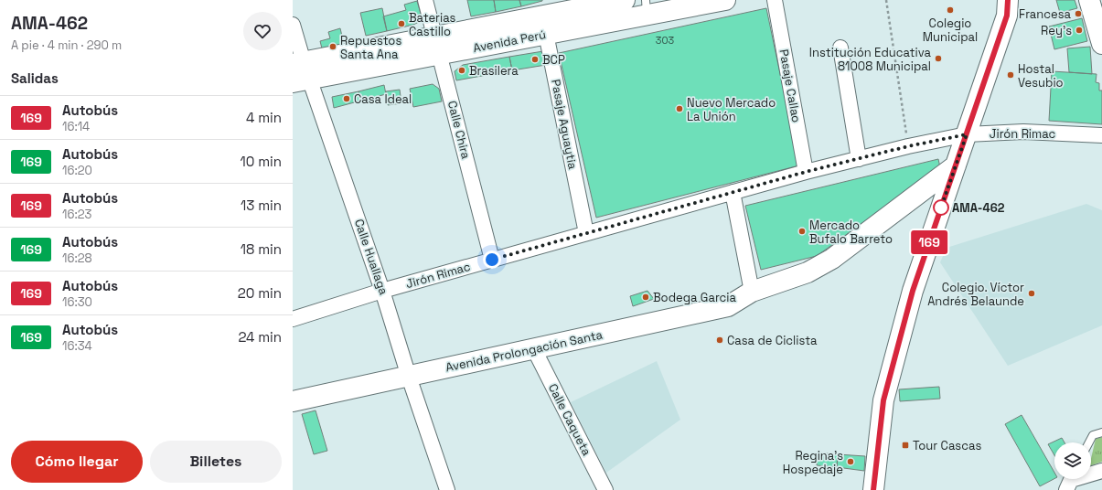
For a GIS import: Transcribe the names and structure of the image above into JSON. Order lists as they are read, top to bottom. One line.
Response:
{"streets":{"street":["Avenida Perú","Pasaje Callao","Pasaje Aguaytia","Calle Chira","Jirón Rimac","Calle Huallaga","Avenida Prolongación Santa","Calle Caqueta"]},"crossings":[["Avenida Perú","Pasaje Aguaytia"],["Avenida Perú","Calle Chira"],["Avenida Perú","Calle Huallaga"],["Pasaje Callao","Jirón Rimac"],["Pasaje Aguaytia","Jirón Rimac"],["Calle Chira","Jirón Rimac"],["Jirón Rimac","Calle Huallaga"],["Calle Huallaga","Avenida Prolongación Santa"],["Avenida Prolongación Santa","Calle Caqueta"]],"places":{"other":["Colegio Municipal","Francesa","Baterias Castillo","Rey's","Repuestos Santa Ana","Institución Educativa 81008 Municipal","BCP","Brasilera","Hostal Vesubio","Casa Ideal","Nuevo Mercado La Unión","AMA-462","Mercado Bufalo Barreto","Colegio. Víctor Andrés Belaunde","Bodega Garcia","Casa de Ciclista","Regina's Hospedaje"],"transit":["Tour Cascas"]},"lines":["bus line 169"],"house_numbers":["303"],"page":{"heading":[["AMA-462","A pie · 4 min · 290 m"],"Salidas"],"on_map":"169","list":[{"mark":"169","name":"Autobús","note":"16:14","value":"4 min"},{"mark":"169","name":"Autobús","note":"16:20","value":"10 min"},{"mark":"169","name":"Autobús","note":"16:23","value":"13 min"},{"mark":"169","name":"Autobús","note":"16:28","value":"18 min"},{"mark":"169","name":"Autobús","note":"16:30","value":"20 min"},{"mark":"169","name":"Autobús","note":"16:34","value":"24 min"}],"buttons":["Cómo llegar","Billetes"]}}
